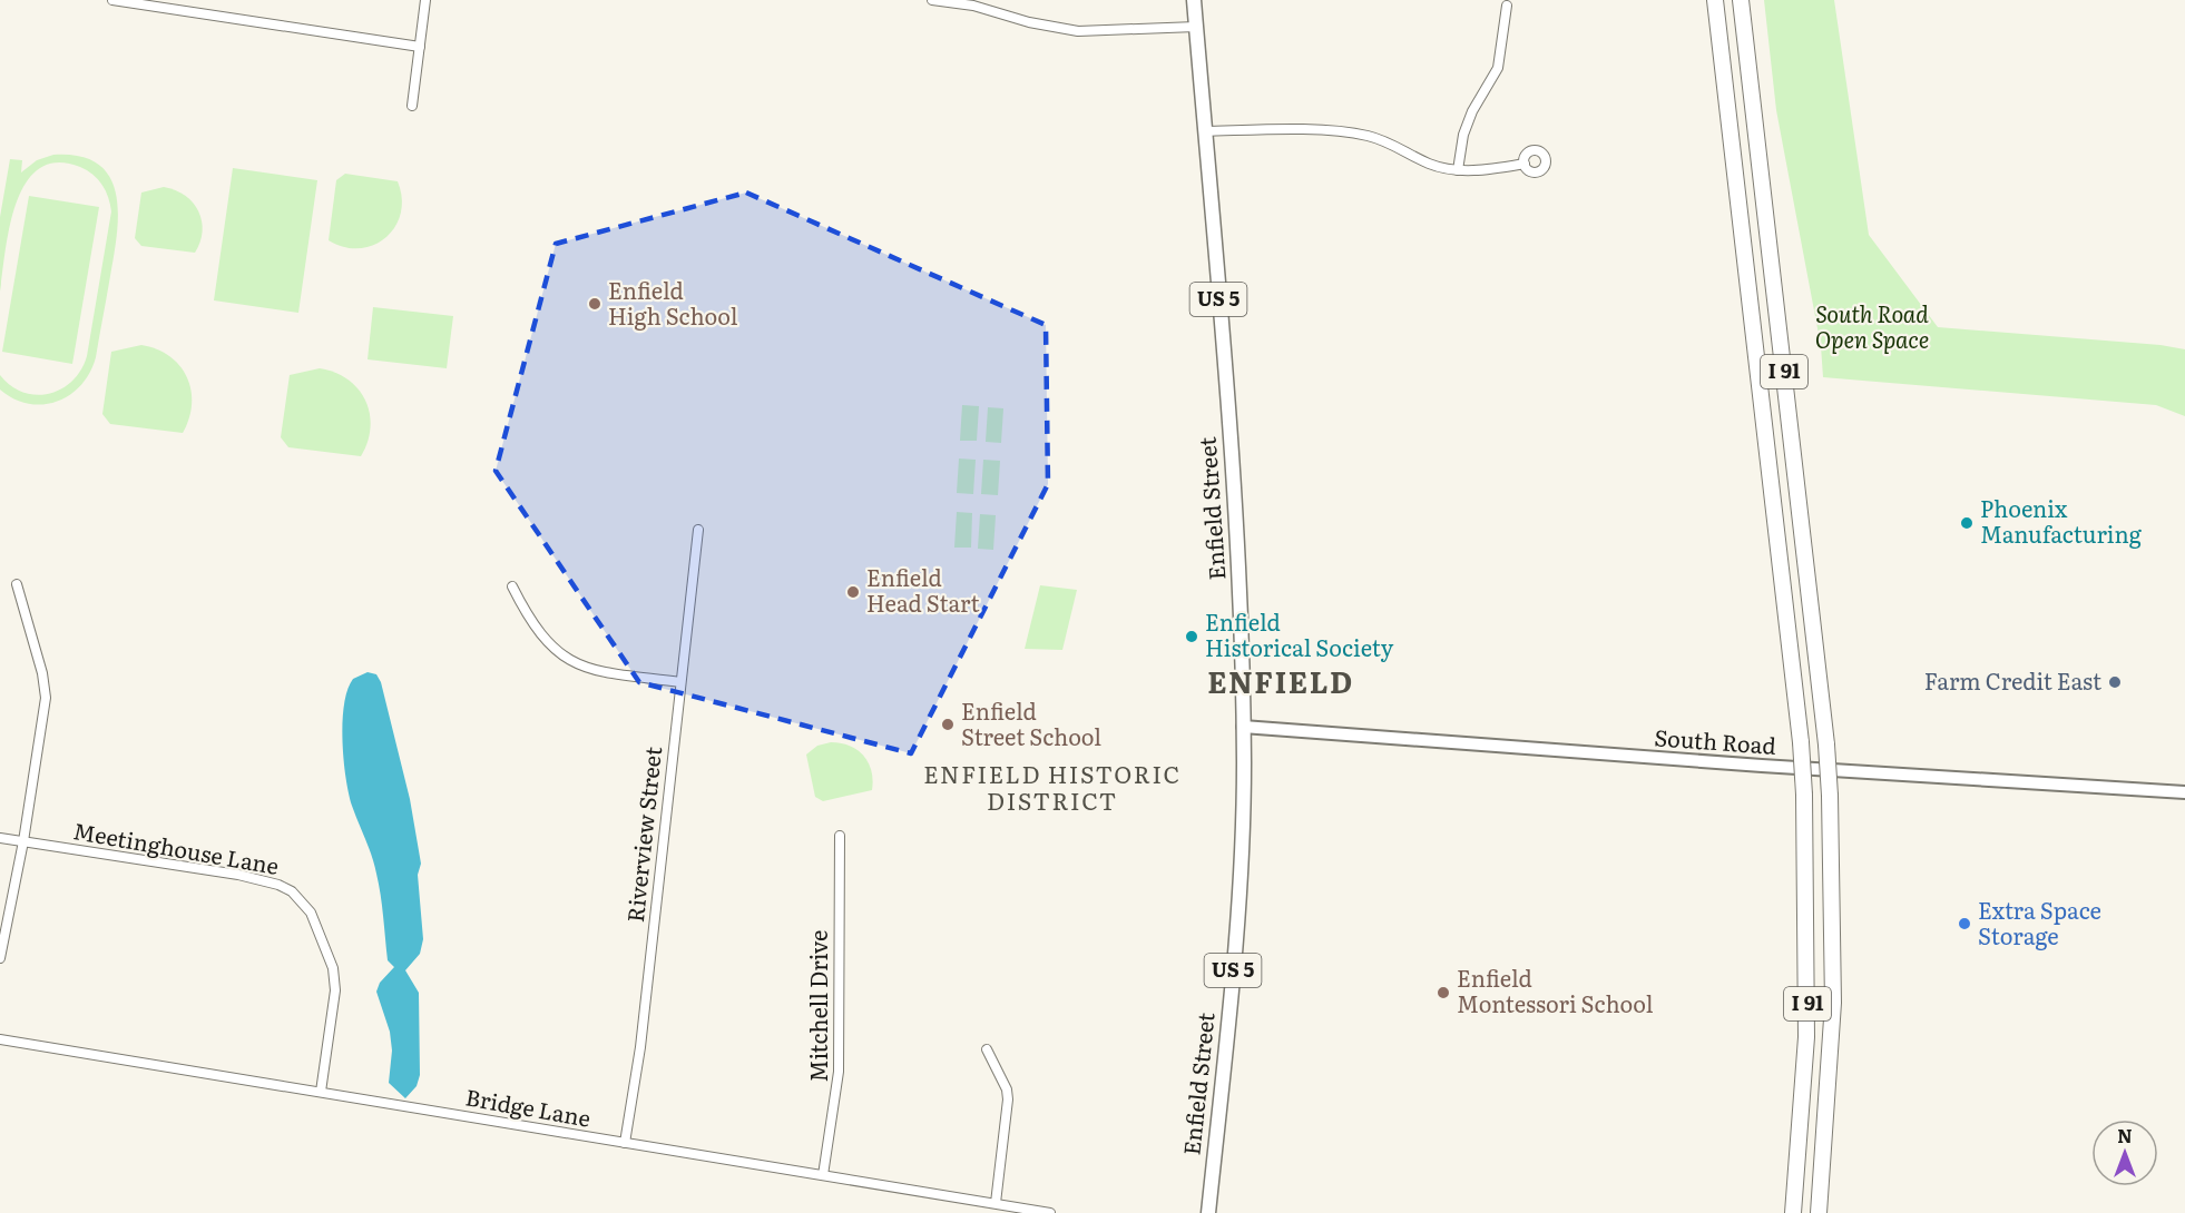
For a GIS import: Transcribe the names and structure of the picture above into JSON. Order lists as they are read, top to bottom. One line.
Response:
{"streets":{"highway":["I 91"],"main road":["US 5","Enfield Street","South Road"],"street":["Riverview Street","Meetinghouse Lane","Mitchell Drive","Bridge Lane"]},"crossings":[["Enfield Street","South Road"],["Riverview Street","Bridge Lane"],["Meetinghouse Lane","Bridge Lane"],["Mitchell Drive","Bridge Lane"]],"districts":["ENFIELD","ENFIELD HISTORIC DISTRICT"],"parks":["South Road Open Space"],"places":["Enfield High School","Phoenix Manufacturing","Enfield Head Start","Enfield Historical Society","Farm Credit East","Enfield Street School","Extra Space Storage","Enfield Montessori School"],"north":"top"}
